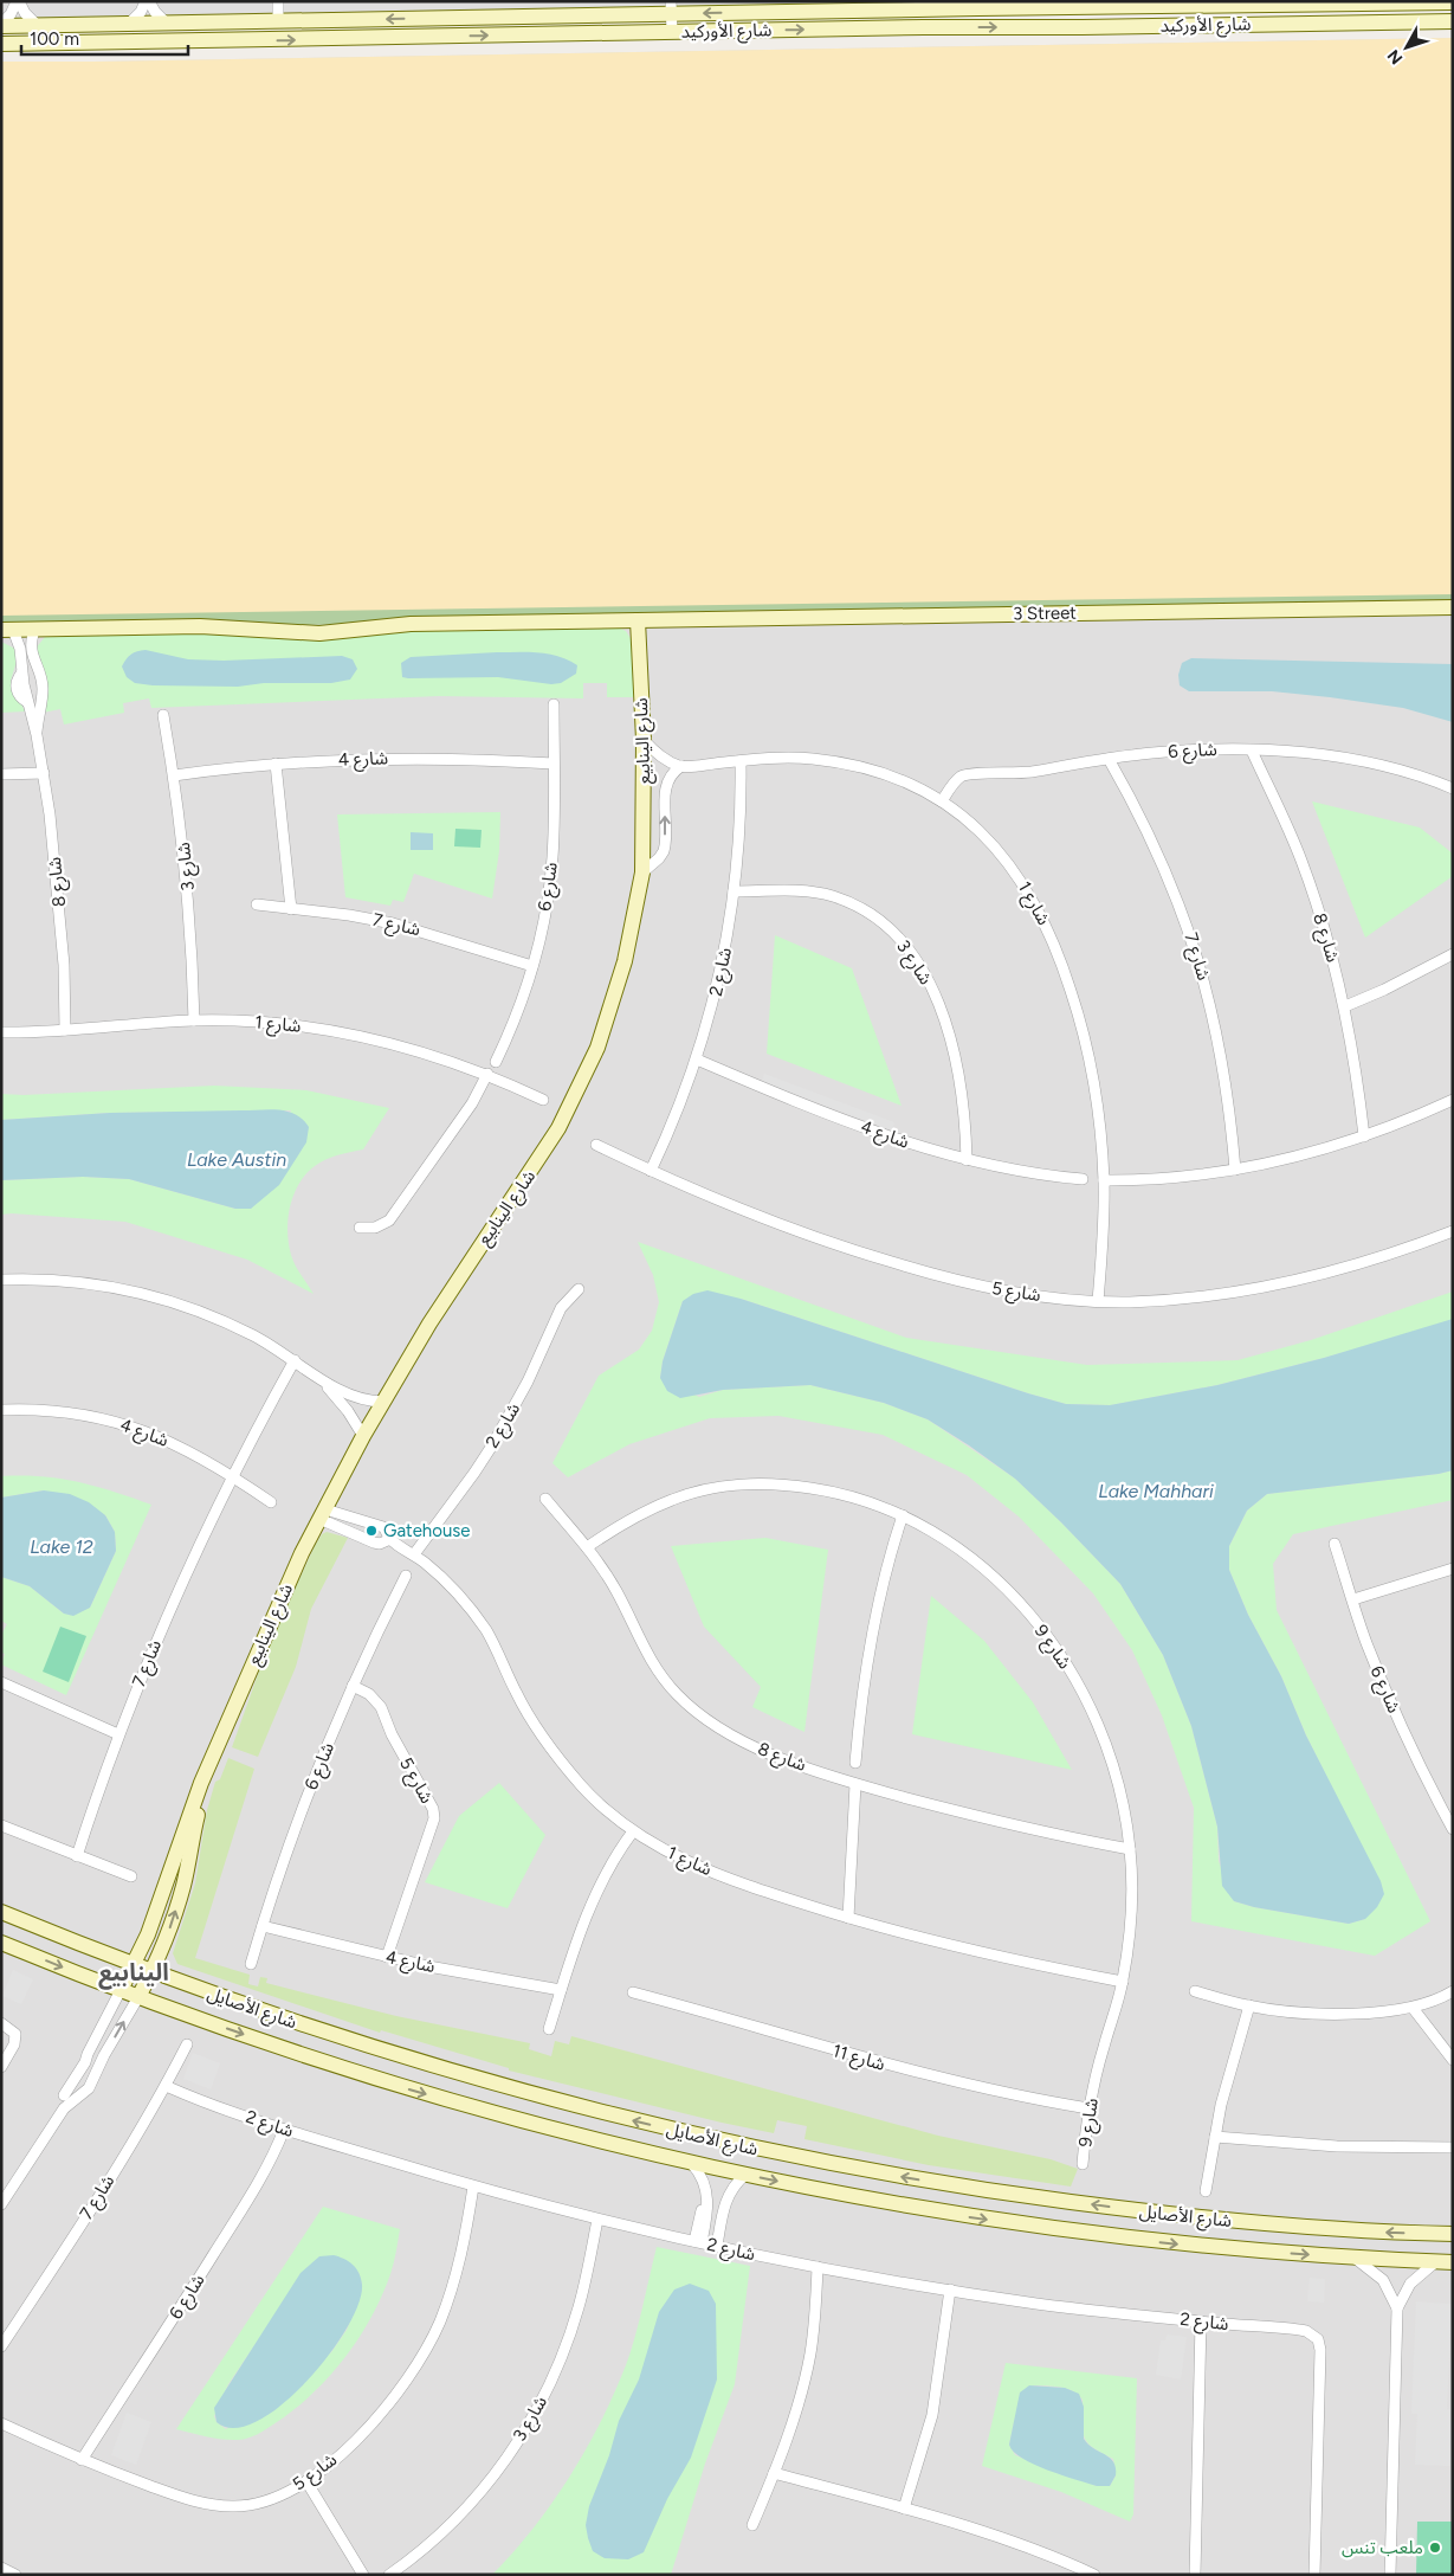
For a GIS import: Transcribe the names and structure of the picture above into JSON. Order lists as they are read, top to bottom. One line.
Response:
{"streets":{"street":["شارع الأوركيد","3 Street","شارع الينابيع","شارع 6","شارع 4","شارع 3","شارع 8","شارع 1","شارع 7","شارع 2","شارع 5","شارع 9","شارع الأصايل","شارع 11"]},"crossings":[["3 Street","شارع الينابيع"],["3 Street","شارع 8"],["شارع الينابيع","شارع 1"],["شارع الينابيع","شارع الأصايل"],["شارع 6","شارع 4"],["شارع 6","شارع 8"],["شارع 6","شارع 1"],["شارع 6","شارع 7"],["شارع 6","شارع 2"],["شارع 6","شارع 5"],["شارع 4","شارع 3"],["شارع 4","شارع 7"],["شارع 4","شارع 2"],["شارع 4","شارع 5"],["شارع 3","شارع 1"],["شارع 3","شارع 2"],["شارع 8","شارع 1"],["شارع 8","شارع 9"],["شارع 1","شارع 2"],["شارع 1","شارع 5"],["شارع 1","شارع 9"],["شارع 7","شارع 2"],["شارع 2","شارع 5"],["شارع 9","شارع 11"]],"districts":["الينابيع"],"water":["Lake Austin","Lake Mahhari","Lake 12"],"places":["Gatehouse","ملعب تنس"],"scale_bar":"100 m","north":"bottom left"}
